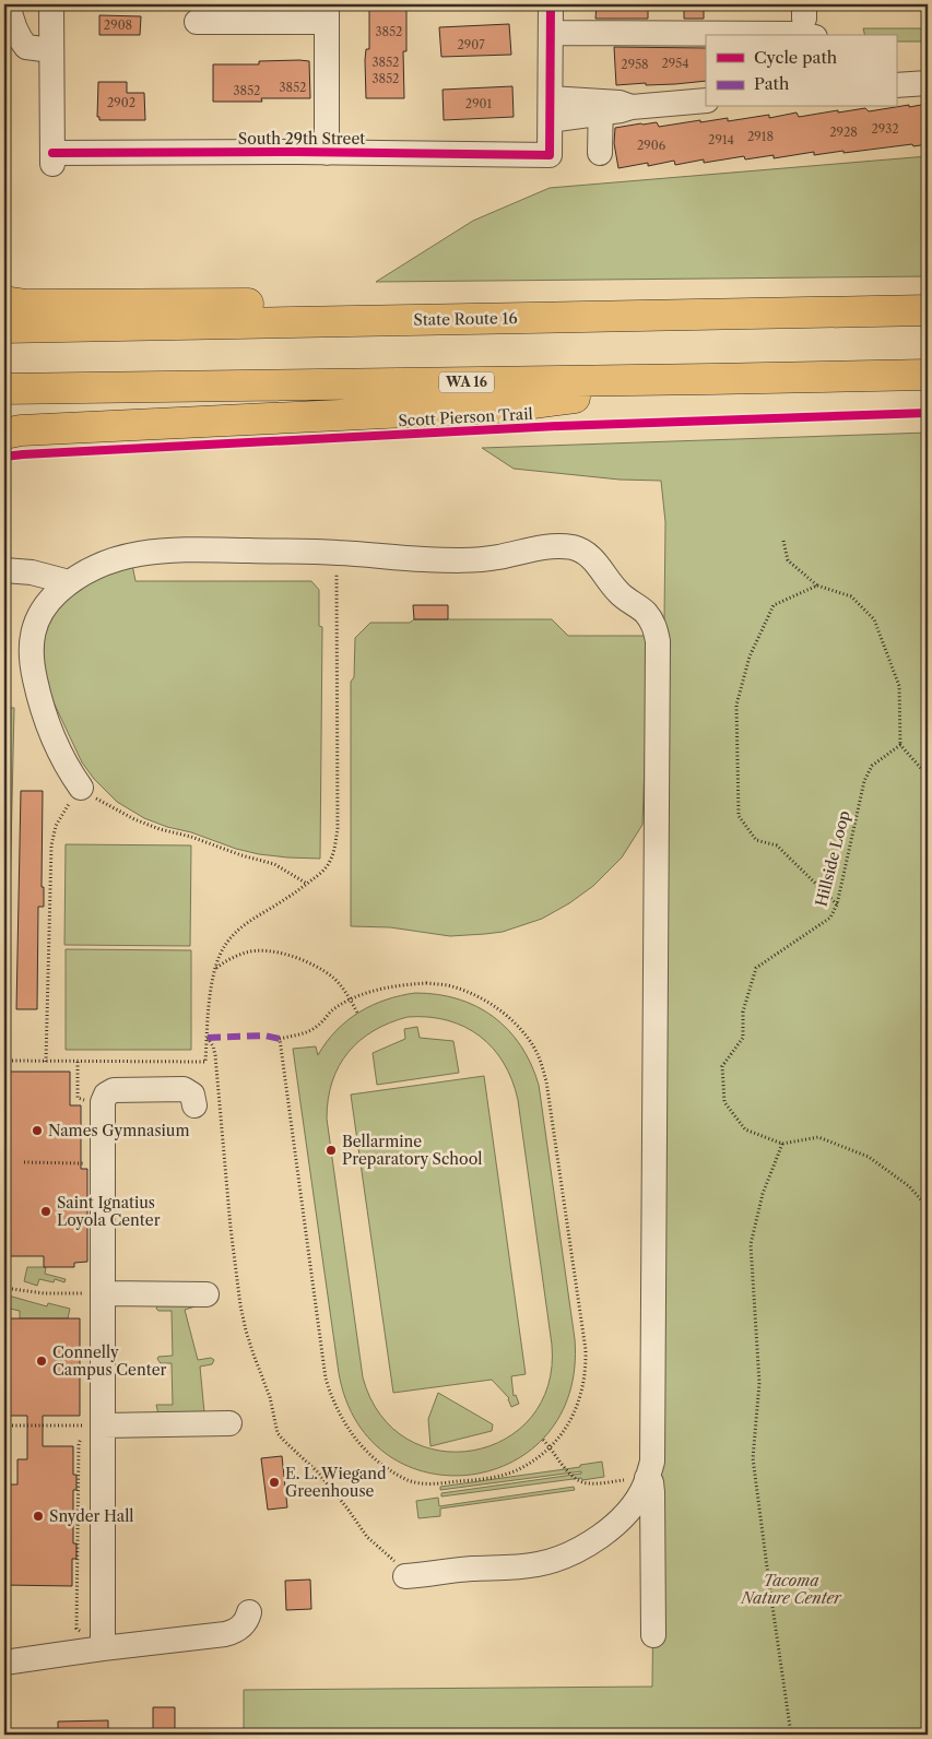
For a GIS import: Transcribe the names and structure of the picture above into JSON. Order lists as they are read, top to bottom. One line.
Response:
{"streets":{"highway":["State Route 16","WA 16"],"street":["South 29th Street"],"path":["Hillside Loop"],"cycle path":["Scott Pierson Trail"]},"parks":["Tacoma Nature Center"],"places":["Names Gymnasium","Bellarmine Preparatory School","Saint Ignatius Loyola Center","Connelly Campus Center","E. L. Wiegand Greenhouse","Snyder Hall"],"house_numbers":["2908","3852","2907","3852","2954","2958","3852","3852","3852","2902","2901","2932","2928","2918","2914","2906"],"legend":["Cycle path","Path"]}
